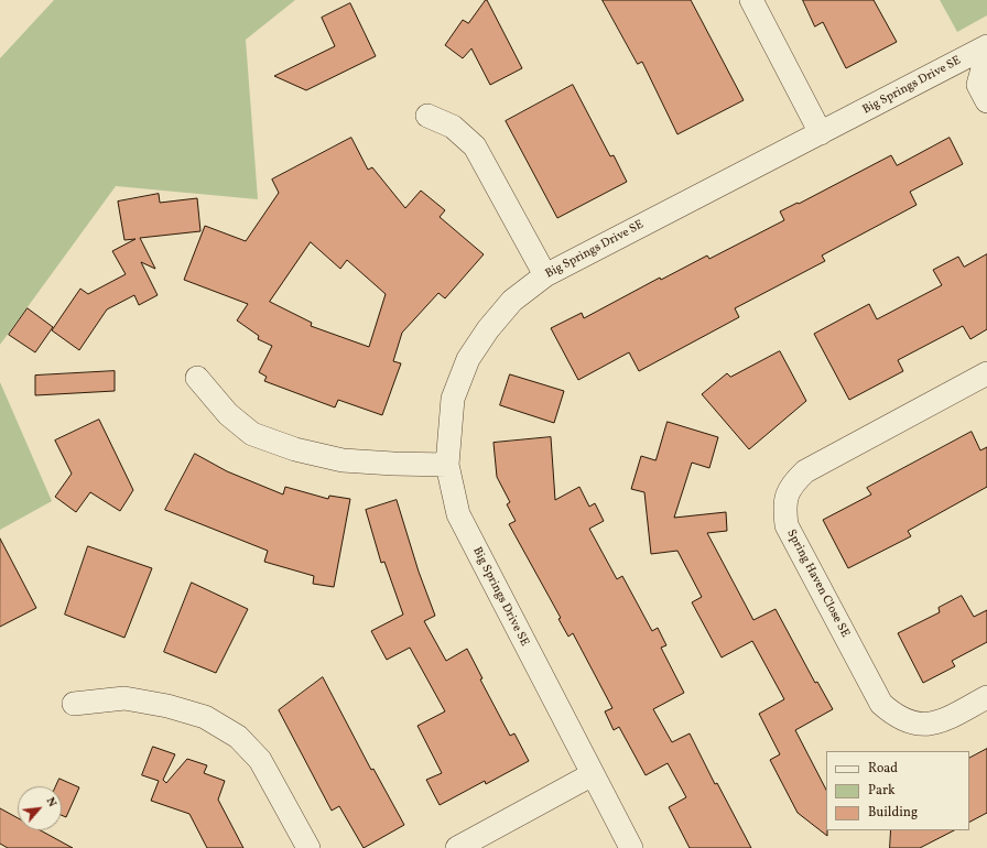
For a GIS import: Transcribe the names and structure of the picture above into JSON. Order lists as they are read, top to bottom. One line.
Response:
{"streets":{"street":["Big Springs Drive SE","Spring Haven Close SE"]},"legend":["Road","Park","Building"],"north":"top right"}
